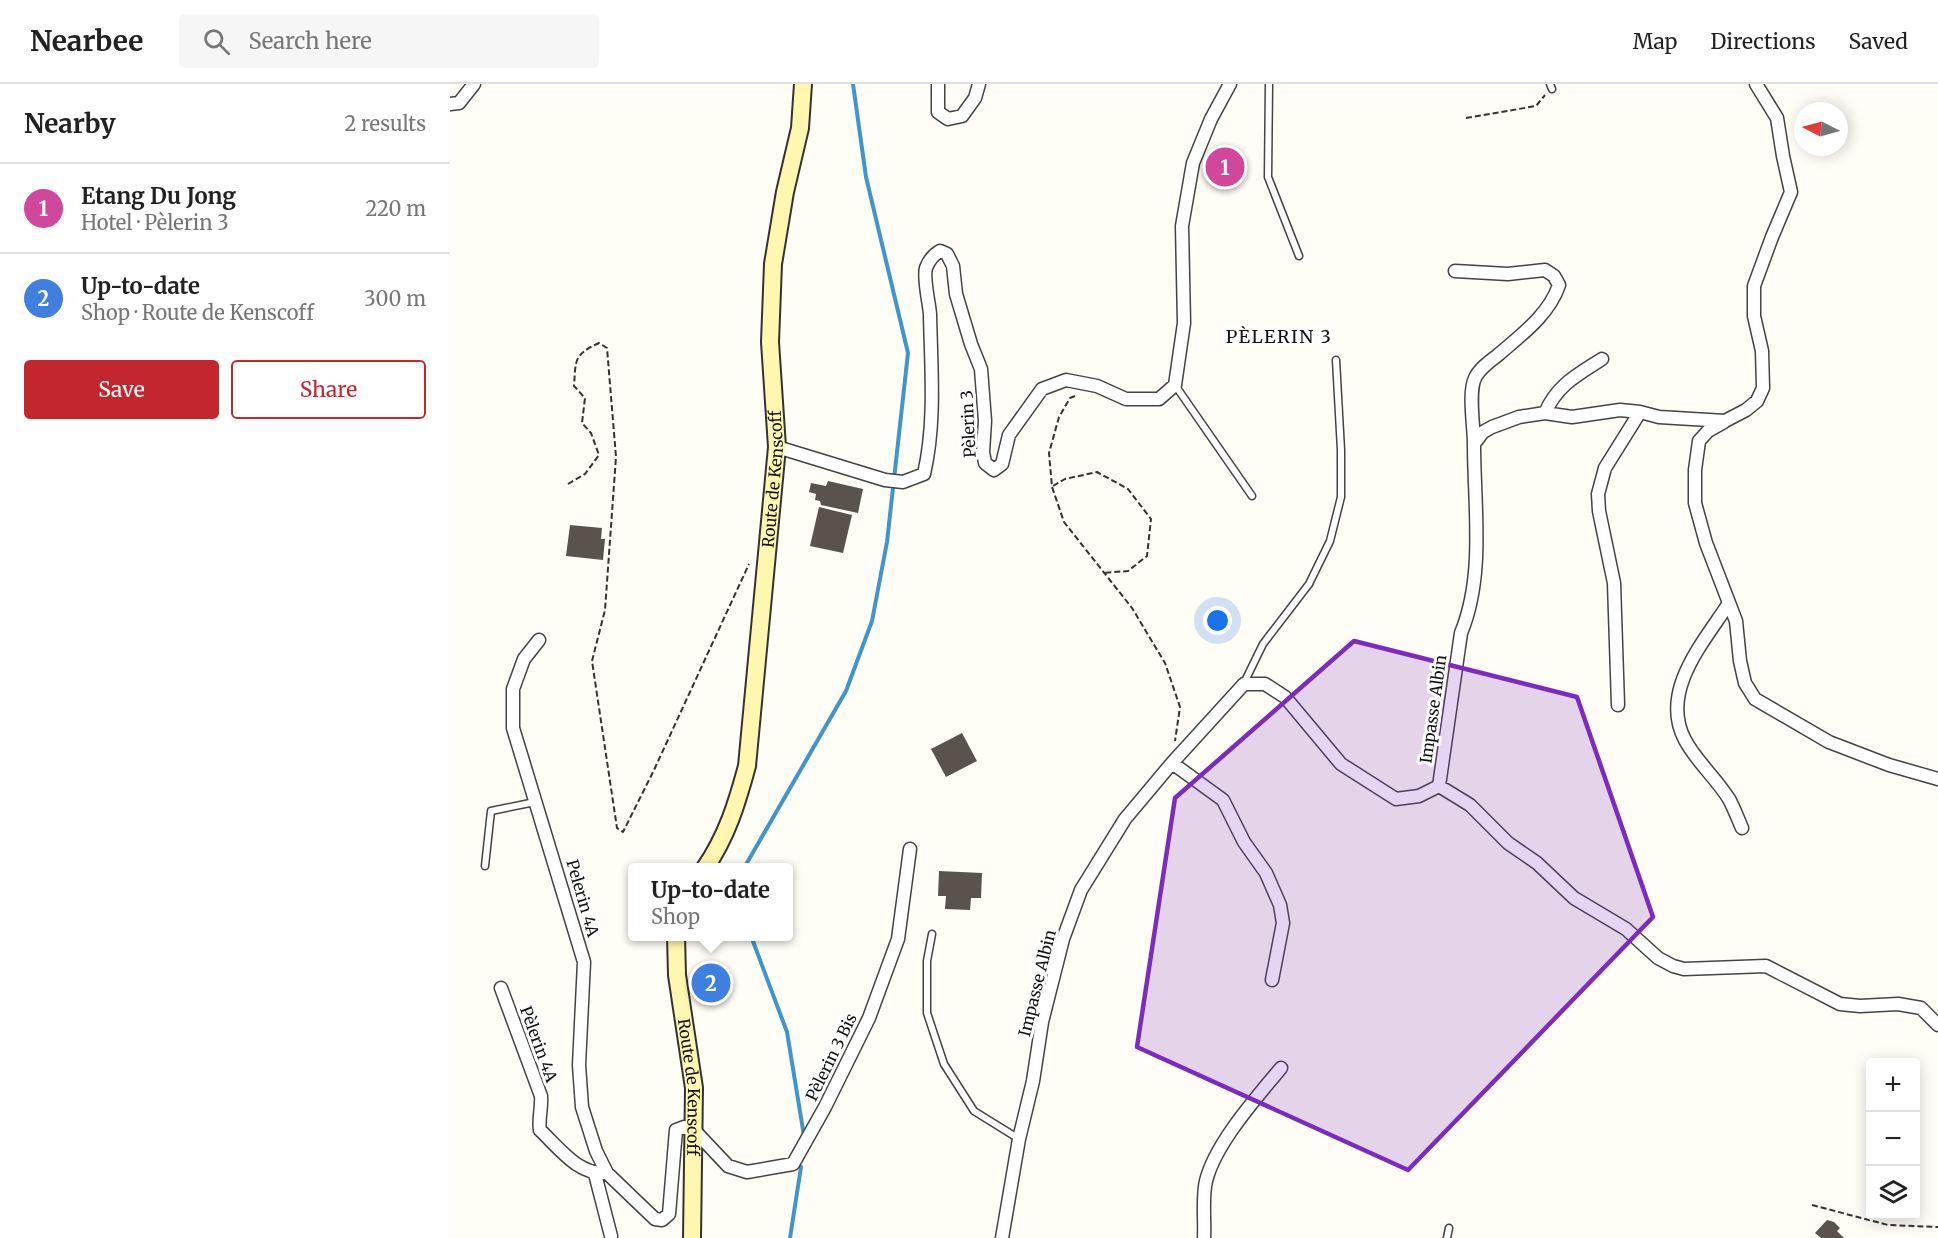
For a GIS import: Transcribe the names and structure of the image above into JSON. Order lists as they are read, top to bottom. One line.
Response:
{"streets":{"main road":["Route de Kenscoff"],"street":["Pèlerin 3","Impasse Albin","Pelerin 4A","Pèlerin 4A","Pèlerin 3 Bis"]},"crossings":[["Pèlerin 3","Route de Kenscoff"],["Route de Kenscoff","Pèlerin 4A"],["Route de Kenscoff","Pèlerin 3 Bis"],["Pelerin 4A","Pèlerin 4A"],["Pèlerin 4A","Pèlerin 3 Bis"]],"districts":["PÈLERIN 3"],"north":"left","page":{"header":"Nearbee","search":"Search here","nav":["Map","Directions","Saved"],"heading":["Nearby","2 results"],"pins":["1","2"],"list":[{"mark":"1","name":"Etang Du Jong","note":"Hotel · Pèlerin 3","value":"220 m"},{"mark":"2","name":"Up-to-date","note":"Shop · Route de Kenscoff","value":"300 m"}],"buttons":["Save","Share"],"popup":["Up-to-date","Shop"],"map_buttons":["+","−"]}}
